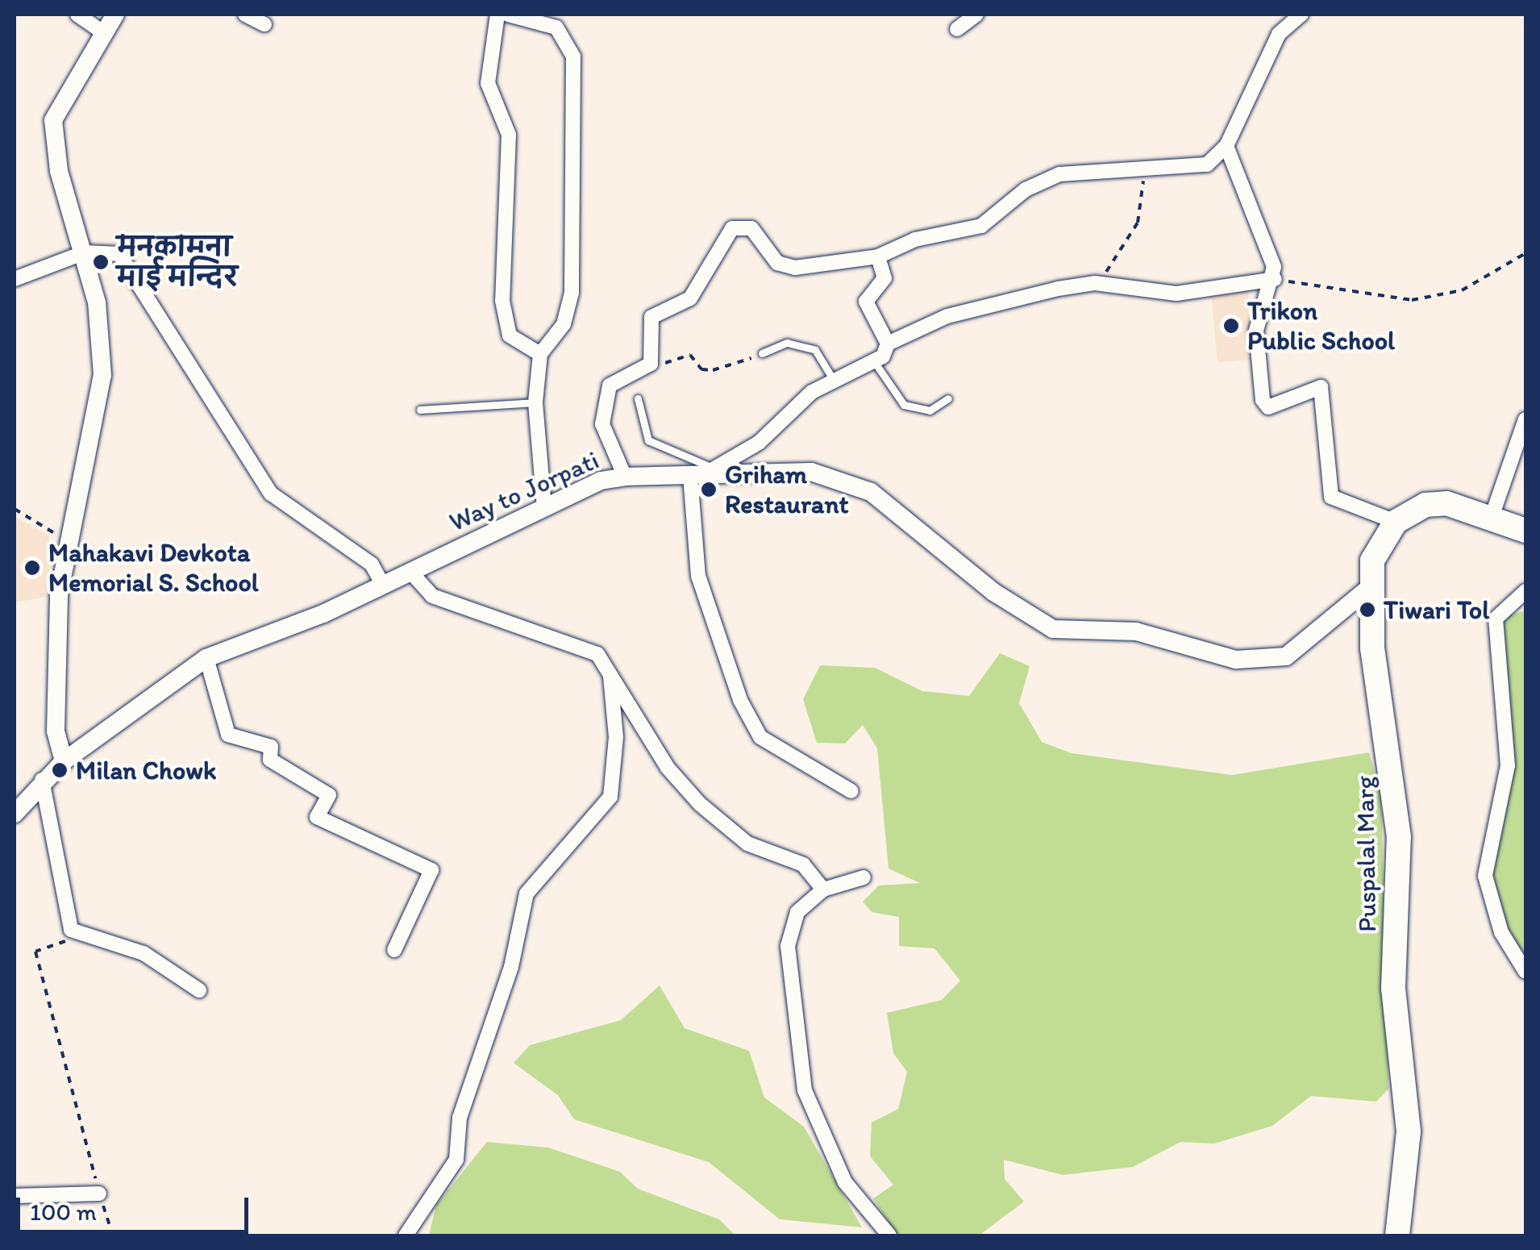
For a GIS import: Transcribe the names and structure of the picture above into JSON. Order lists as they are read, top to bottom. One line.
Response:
{"streets":{"main road":["Puspalal Marg"],"street":["Way to Jorpati"]},"crossings":[["Way to Jorpati","Puspalal Marg"]],"places":["मनकामना माई मन्दिर","Trikon Public School","Griham Restaurant","Mahakavi Devkota Memorial S. School","Tiwari Tol","Milan Chowk"],"scale_bar":"100 m"}
